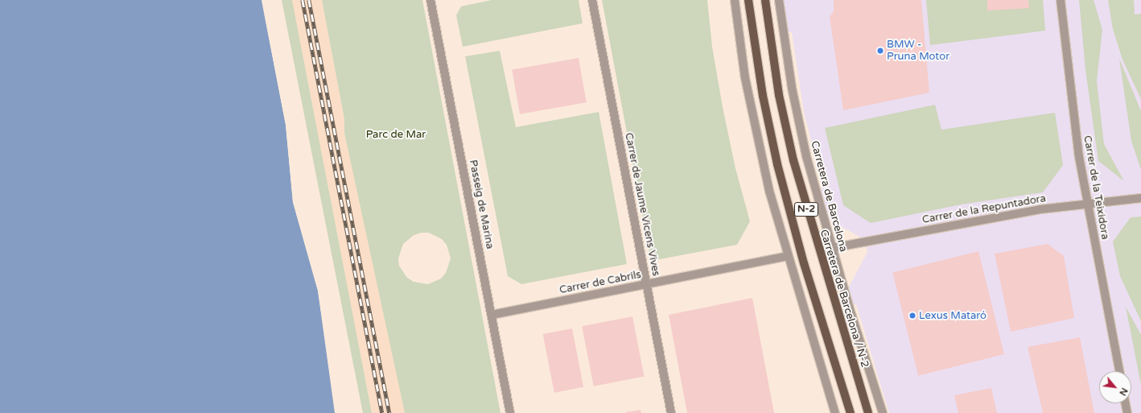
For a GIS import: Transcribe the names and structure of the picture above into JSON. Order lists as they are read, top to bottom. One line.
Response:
{"streets":{"main road":["N-2","Carretera de Barcelona / N-2"],"street":["Carrer de la Teixidora","Carretera de Barcelona","Passeig de Marina","Carrer de Jaume Vicens Vives","Carrer de la Repuntadora","Carrer de Cabrils"]},"crossings":[["Carrer de la Teixidora","Carrer de la Repuntadora"],["Carretera de Barcelona","Carrer de la Repuntadora"],["Passeig de Marina","Carrer de Cabrils"],["Carrer de Jaume Vicens Vives","Carrer de Cabrils"]],"parks":["Parc de Mar"],"places":["BMW - Pruna Motor","Lexus Mataró"],"north":"bottom right"}
